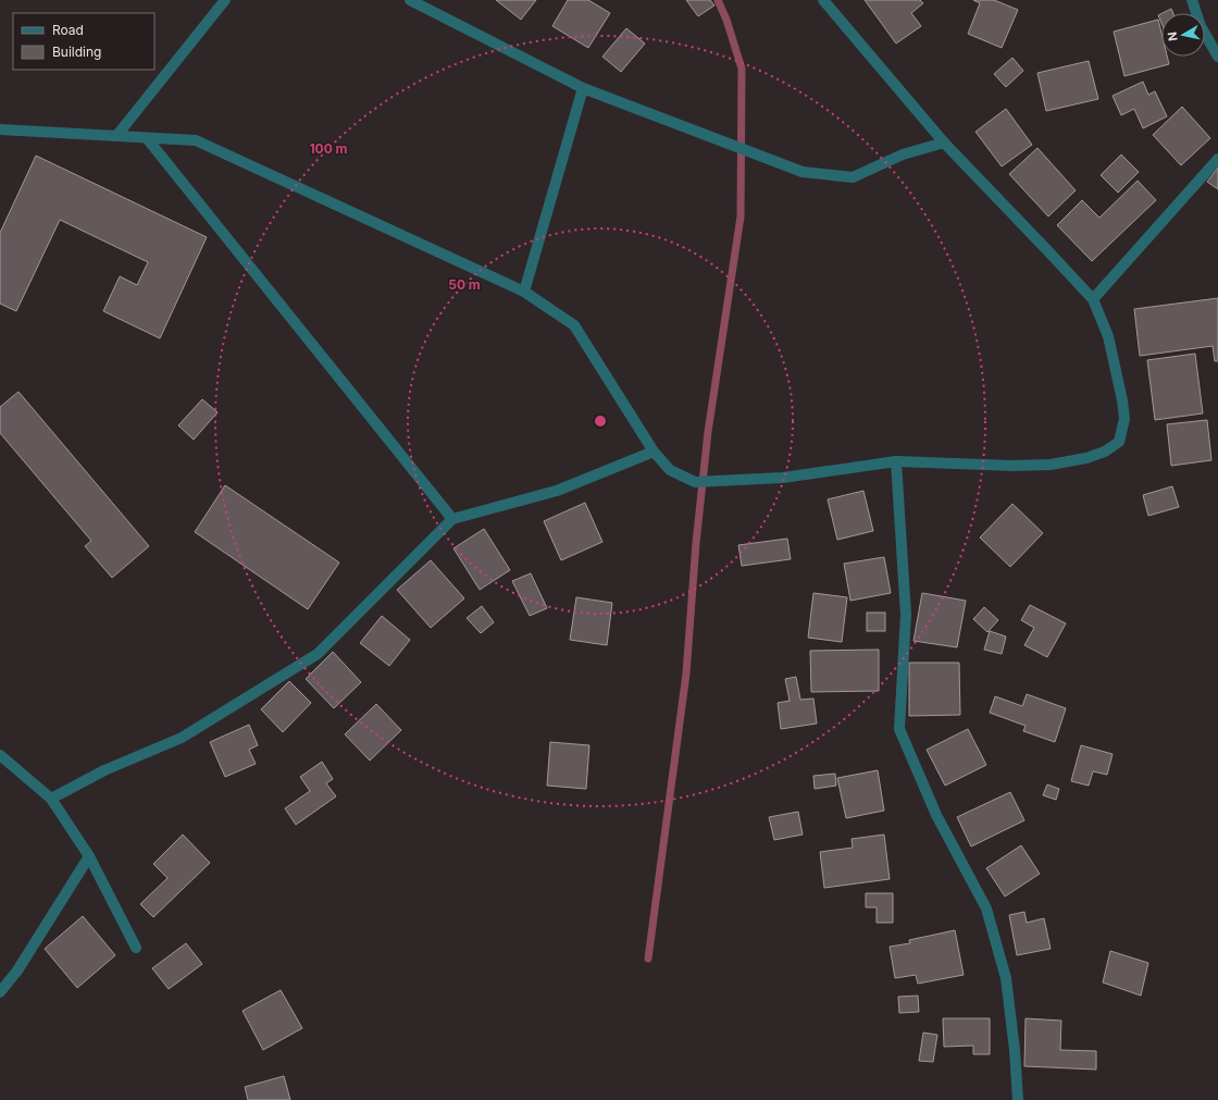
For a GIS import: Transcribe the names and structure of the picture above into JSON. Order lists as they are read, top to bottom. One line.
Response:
{"legend":["Road","Building"],"north":"left","rings":["100 m","50 m"]}
